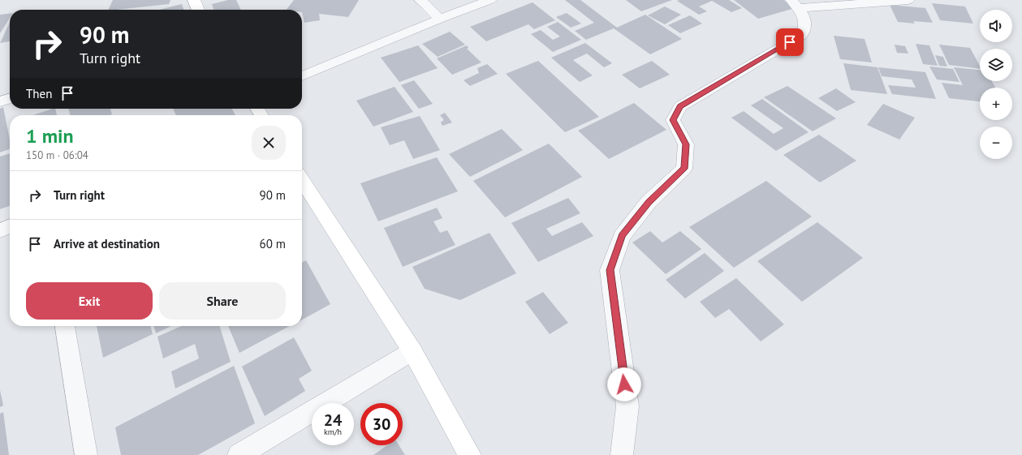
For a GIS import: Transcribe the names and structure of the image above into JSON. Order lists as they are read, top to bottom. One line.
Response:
{"page":{"map_buttons":["+","−"],"turn":["90 m","Turn right"],"then":"Then","heading":["1 min","150 m · 06:04"],"list":[{"name":"Turn right","value":"90 m"},{"name":"Arrive at destination","value":"60 m"}],"buttons":["Exit","Share"],"speed":"24 km/h","limit":"30"}}
